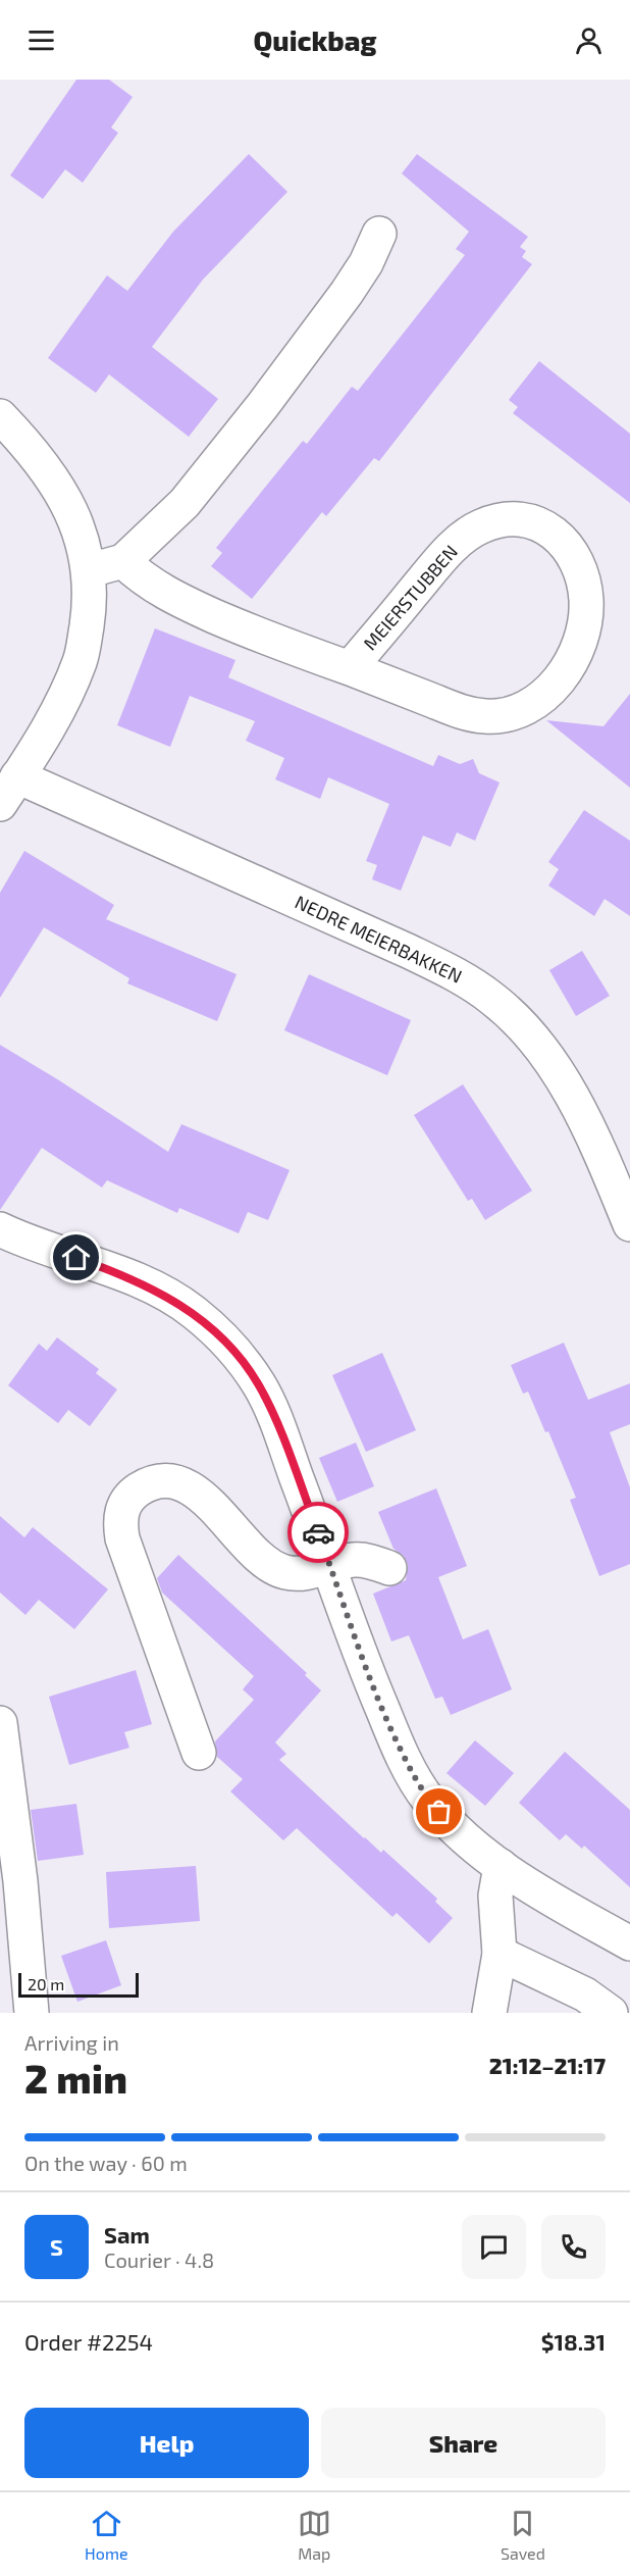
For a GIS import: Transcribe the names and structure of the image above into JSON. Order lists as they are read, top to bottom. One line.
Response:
{"streets":{"street":["MEIERSTUBBEN","NEDRE MEIERBAKKEN"]},"scale_bar":"20 m","page":{"header":"Quickbag","scale":"20 m","heading":["2 min","Arriving in","21:12–21:17"],"panel":["Sam","Courier · 4.8","Order #2254","$18.31"],"bar":"On the way · 60 m","round":"S","buttons":["Help","Share"],"tabs":["Home","Map","Saved"]}}
